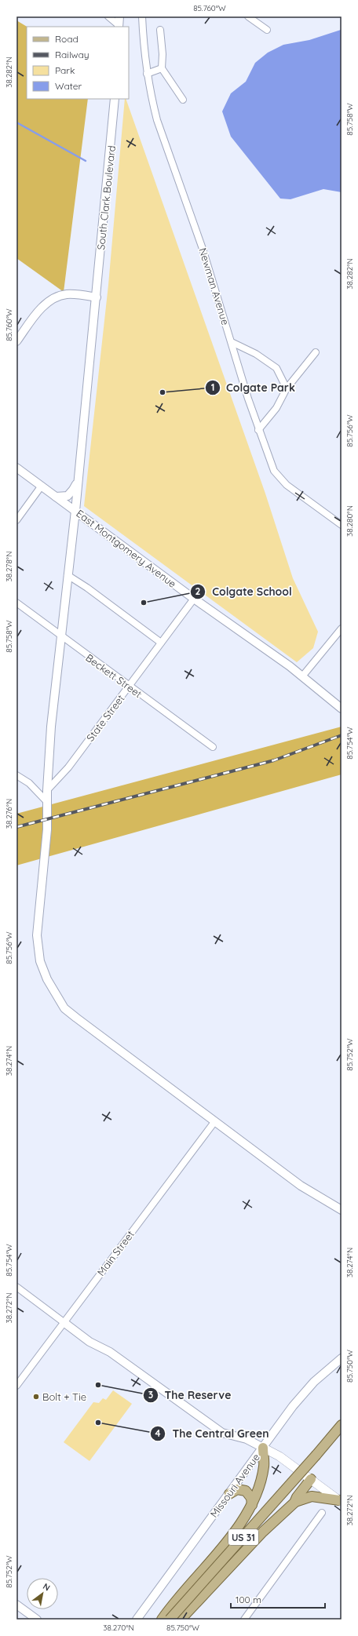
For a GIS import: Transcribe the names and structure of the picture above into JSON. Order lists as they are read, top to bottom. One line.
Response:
{"streets":{"main road":["US 31"],"street":["South Clark Boulevard","Newman Avenue","East Montgomery Avenue","Beckett Street","State Street","Main Street","Missouri Avenue"]},"crossings":[["South Clark Boulevard","East Montgomery Avenue"],["South Clark Boulevard","Beckett Street"],["South Clark Boulevard","State Street"],["South Clark Boulevard","Main Street"],["East Montgomery Avenue","State Street"],["Beckett Street","State Street"]],"places":["Colgate Park","Colgate School","The Reserve","Bolt + Tie","The Central Green"],"legend":["Road","Railway","Park","Water"],"scale_bar":"100 m","north":"top right","coordinates":["85.760°W","38.282°N","85.758°W","85.756°W","38.280°N","38.278°N","85.754°W","38.276°N","85.752°W","38.274°N","38.272°N","85.750°W","38.270°N"]}
